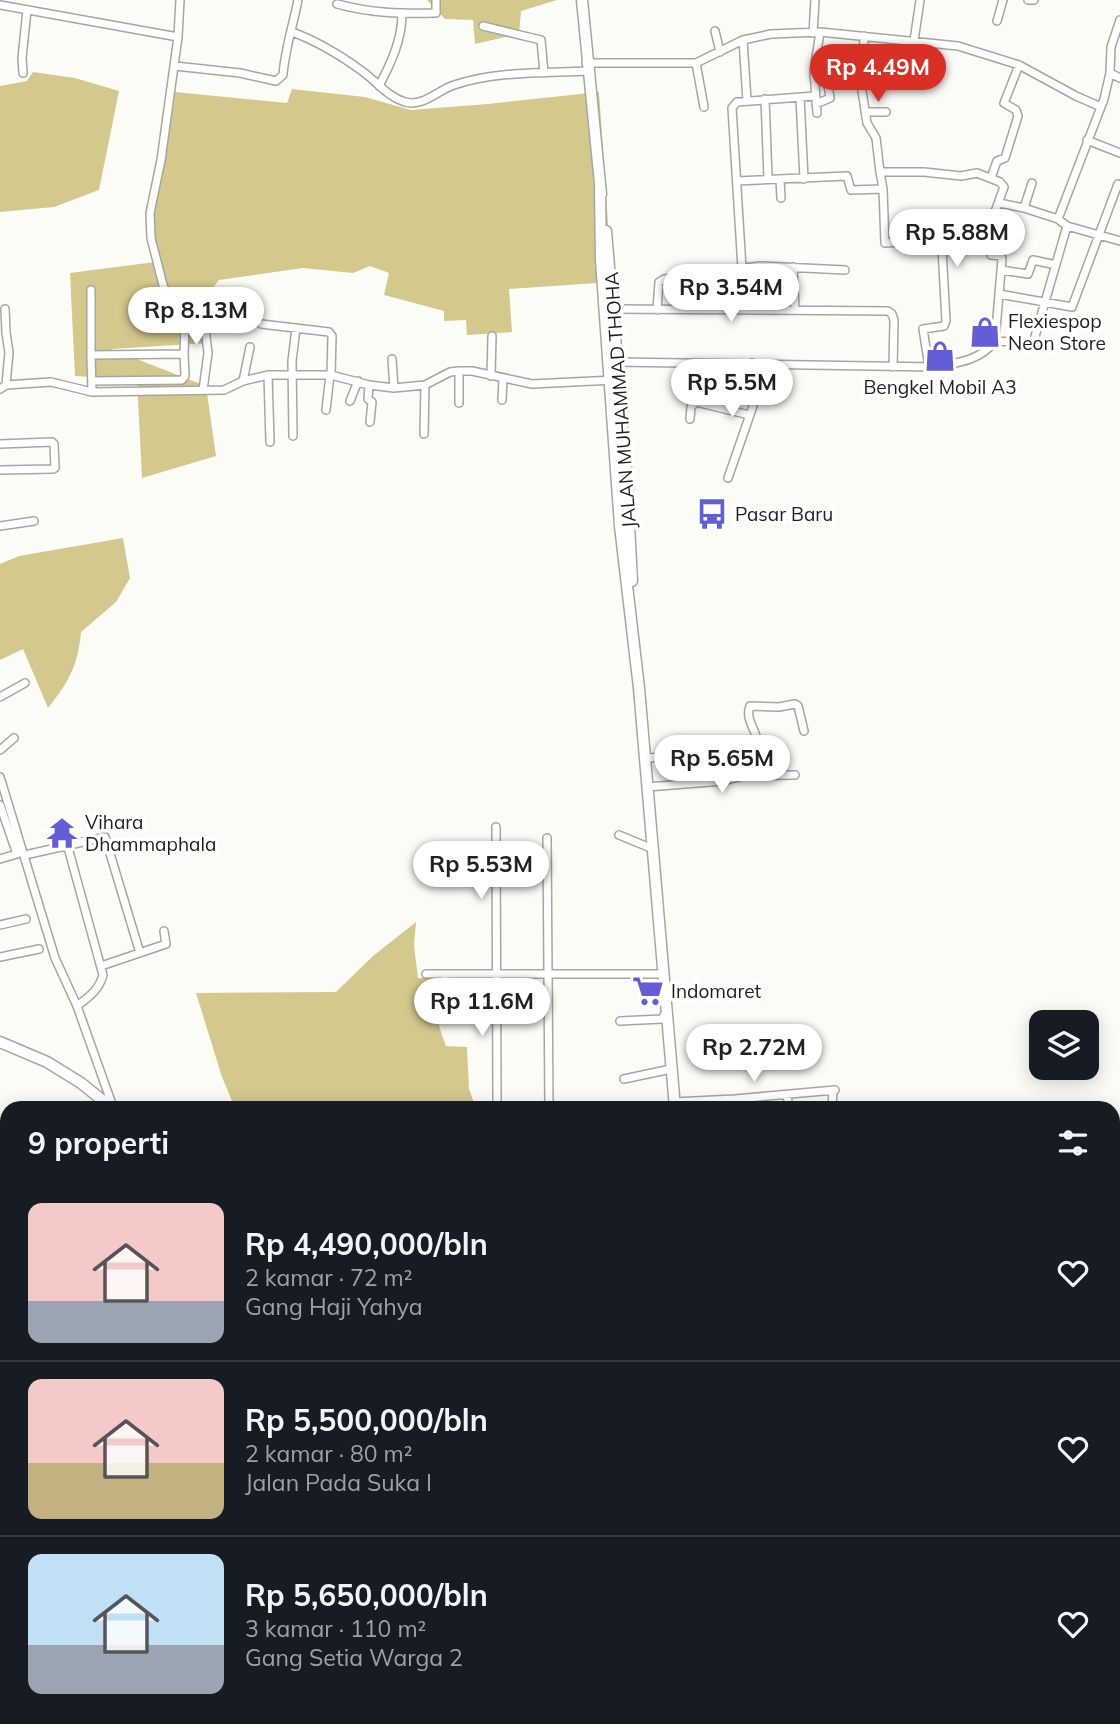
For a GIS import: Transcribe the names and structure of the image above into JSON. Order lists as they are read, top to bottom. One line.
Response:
{"streets":{"main road":["JALAN MUHAMMAD THOHA"]},"places":{"shop":["Flexiespop Neon Store","Bengkel Mobil A3"],"bus stop":["Pasar Baru"],"temple":["Vihara Dhammaphala"],"supermarket":["Indomaret"]},"page":{"price":["Rp 4.49M","Rp 5.88M","Rp 3.54M","Rp 8.13M","Rp 5.5M","Rp 5.65M","Rp 5.53M","Rp 11.6M","Rp 2.72M"],"heading":"9 properti","list":[{"name":"Rp 4,490,000/bln","note":"2 kamar · 72 m² · Gang Haji Yahya"},{"name":"Rp 5,500,000/bln","note":"2 kamar · 80 m² · Jalan Pada Suka I"},{"name":"Rp 5,650,000/bln","note":"3 kamar · 110 m² · Gang Setia Warga 2"}]}}
